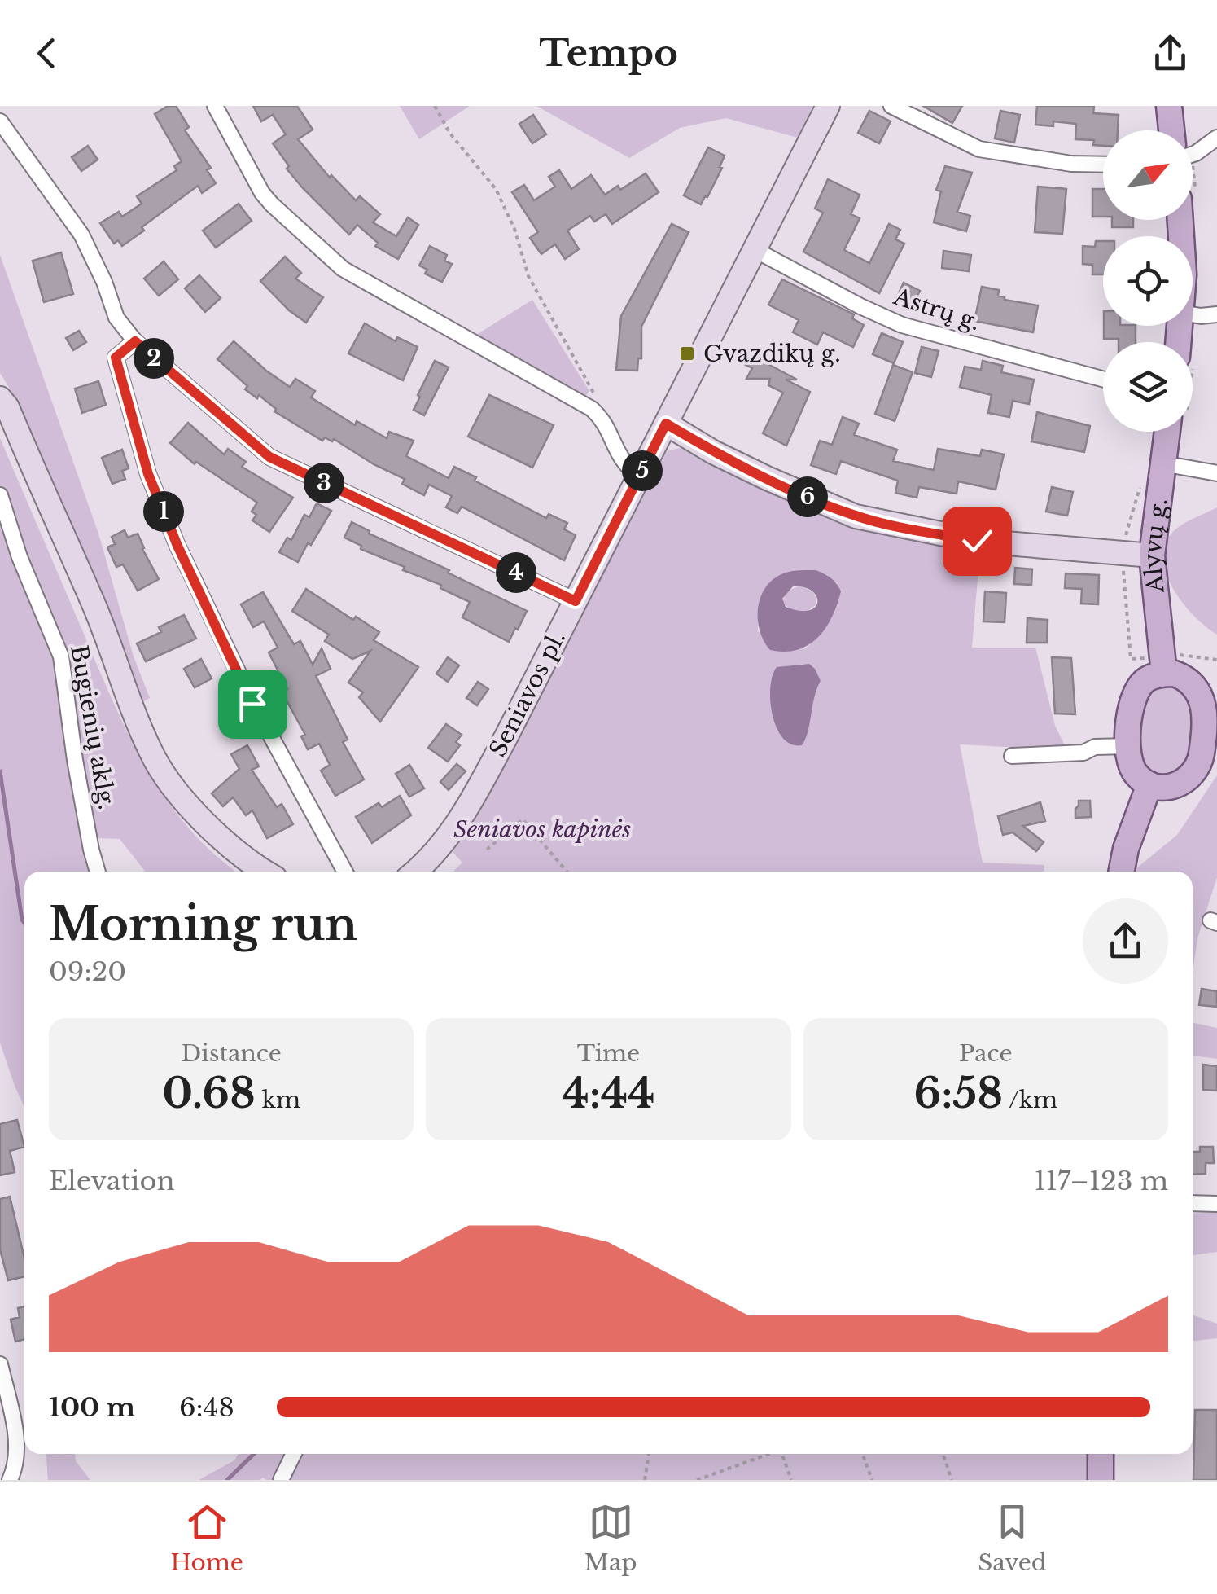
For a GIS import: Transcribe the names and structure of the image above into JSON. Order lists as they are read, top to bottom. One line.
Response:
{"streets":{"main road":["Alyvų g.","Seniavos pl."],"street":["Astrų g.","Bugienių aklg."]},"crossings":[["Astrų g.","Seniavos pl."]],"parks":["Seniavos kapinės"],"places":{"transit":["Gvazdikų g."]},"north":"top right","page":{"header":"Tempo","pins":["2","5","3","6","1","4"],"heading":["Morning run","09:20"],"stats":[["Distance","0.68 km"],["Time","4:44"],["Pace","6:58 /km"]],"chart":["Elevation","117–123 m"],"list":[{"name":"100 m","note":"6:48"}],"tabs":["Home","Map","Saved"]}}
